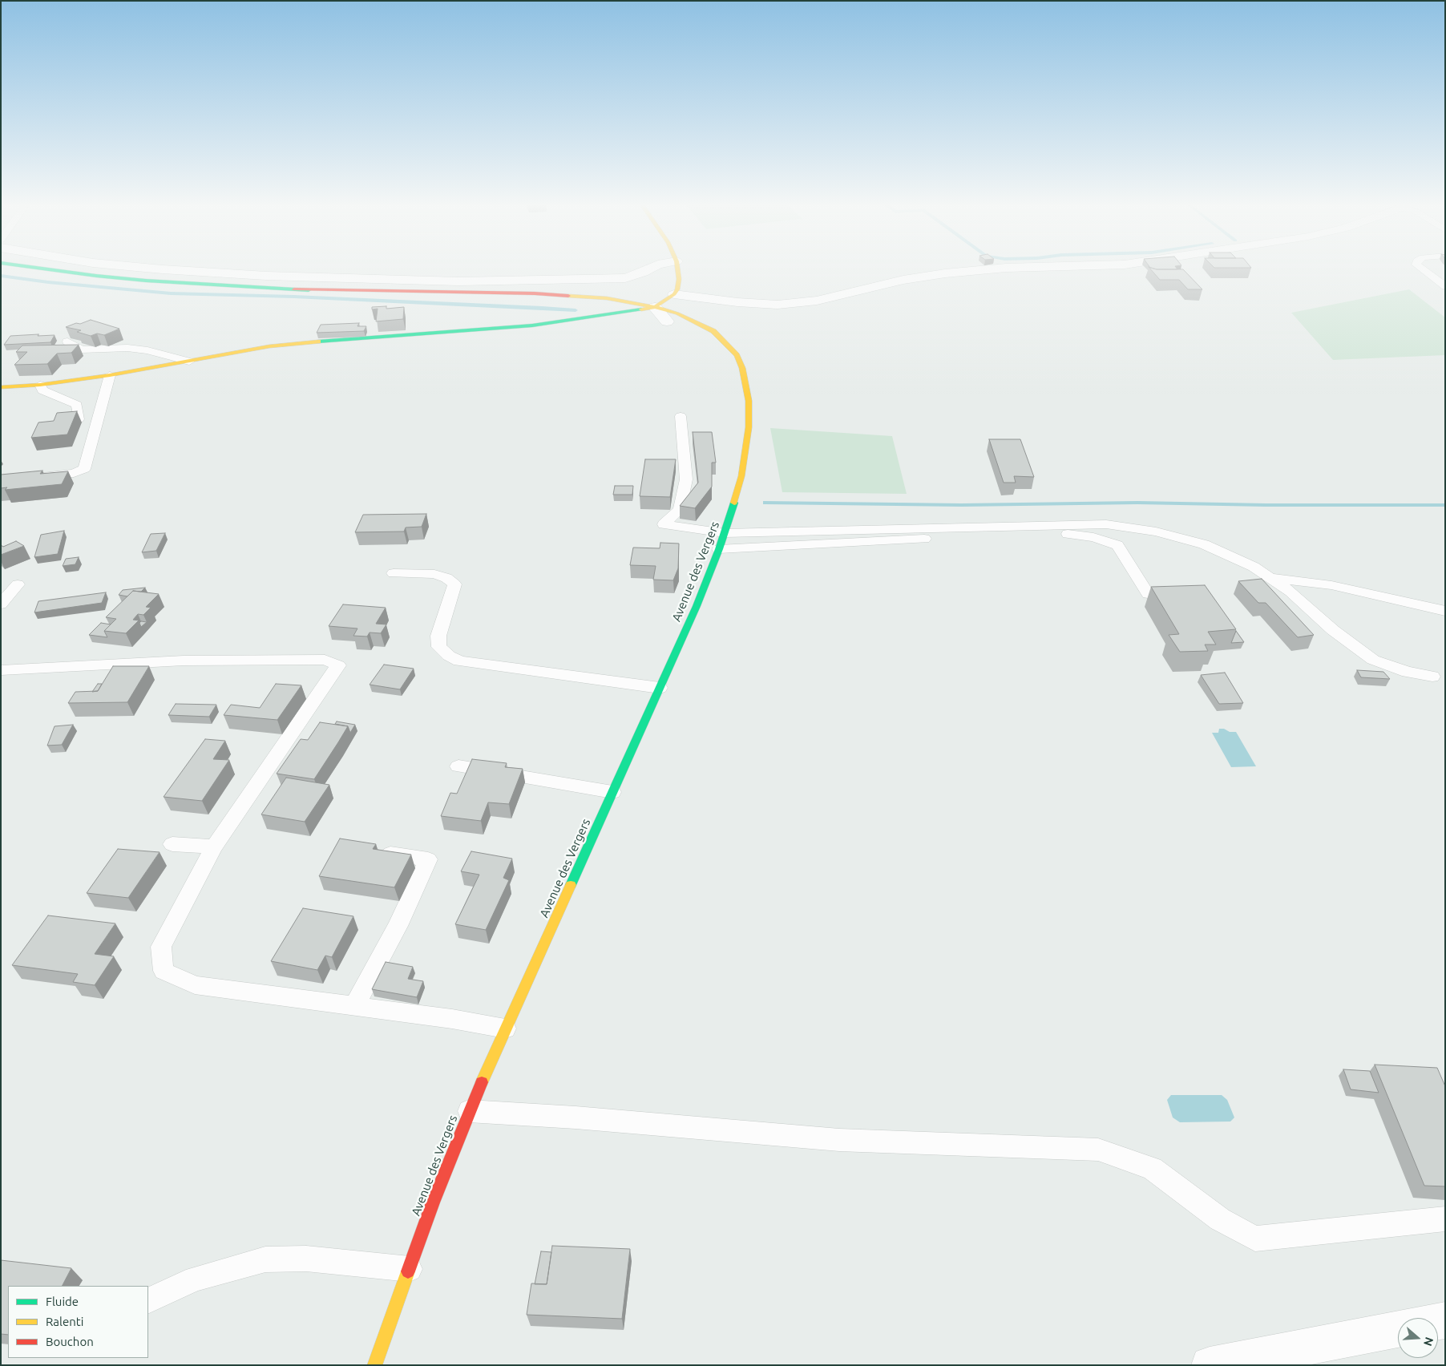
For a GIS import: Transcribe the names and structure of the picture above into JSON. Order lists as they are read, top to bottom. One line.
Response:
{"streets":{"main road":["Avenue des Vergers"]},"legend":["Fluide","Ralenti","Bouchon"],"north":"right"}
